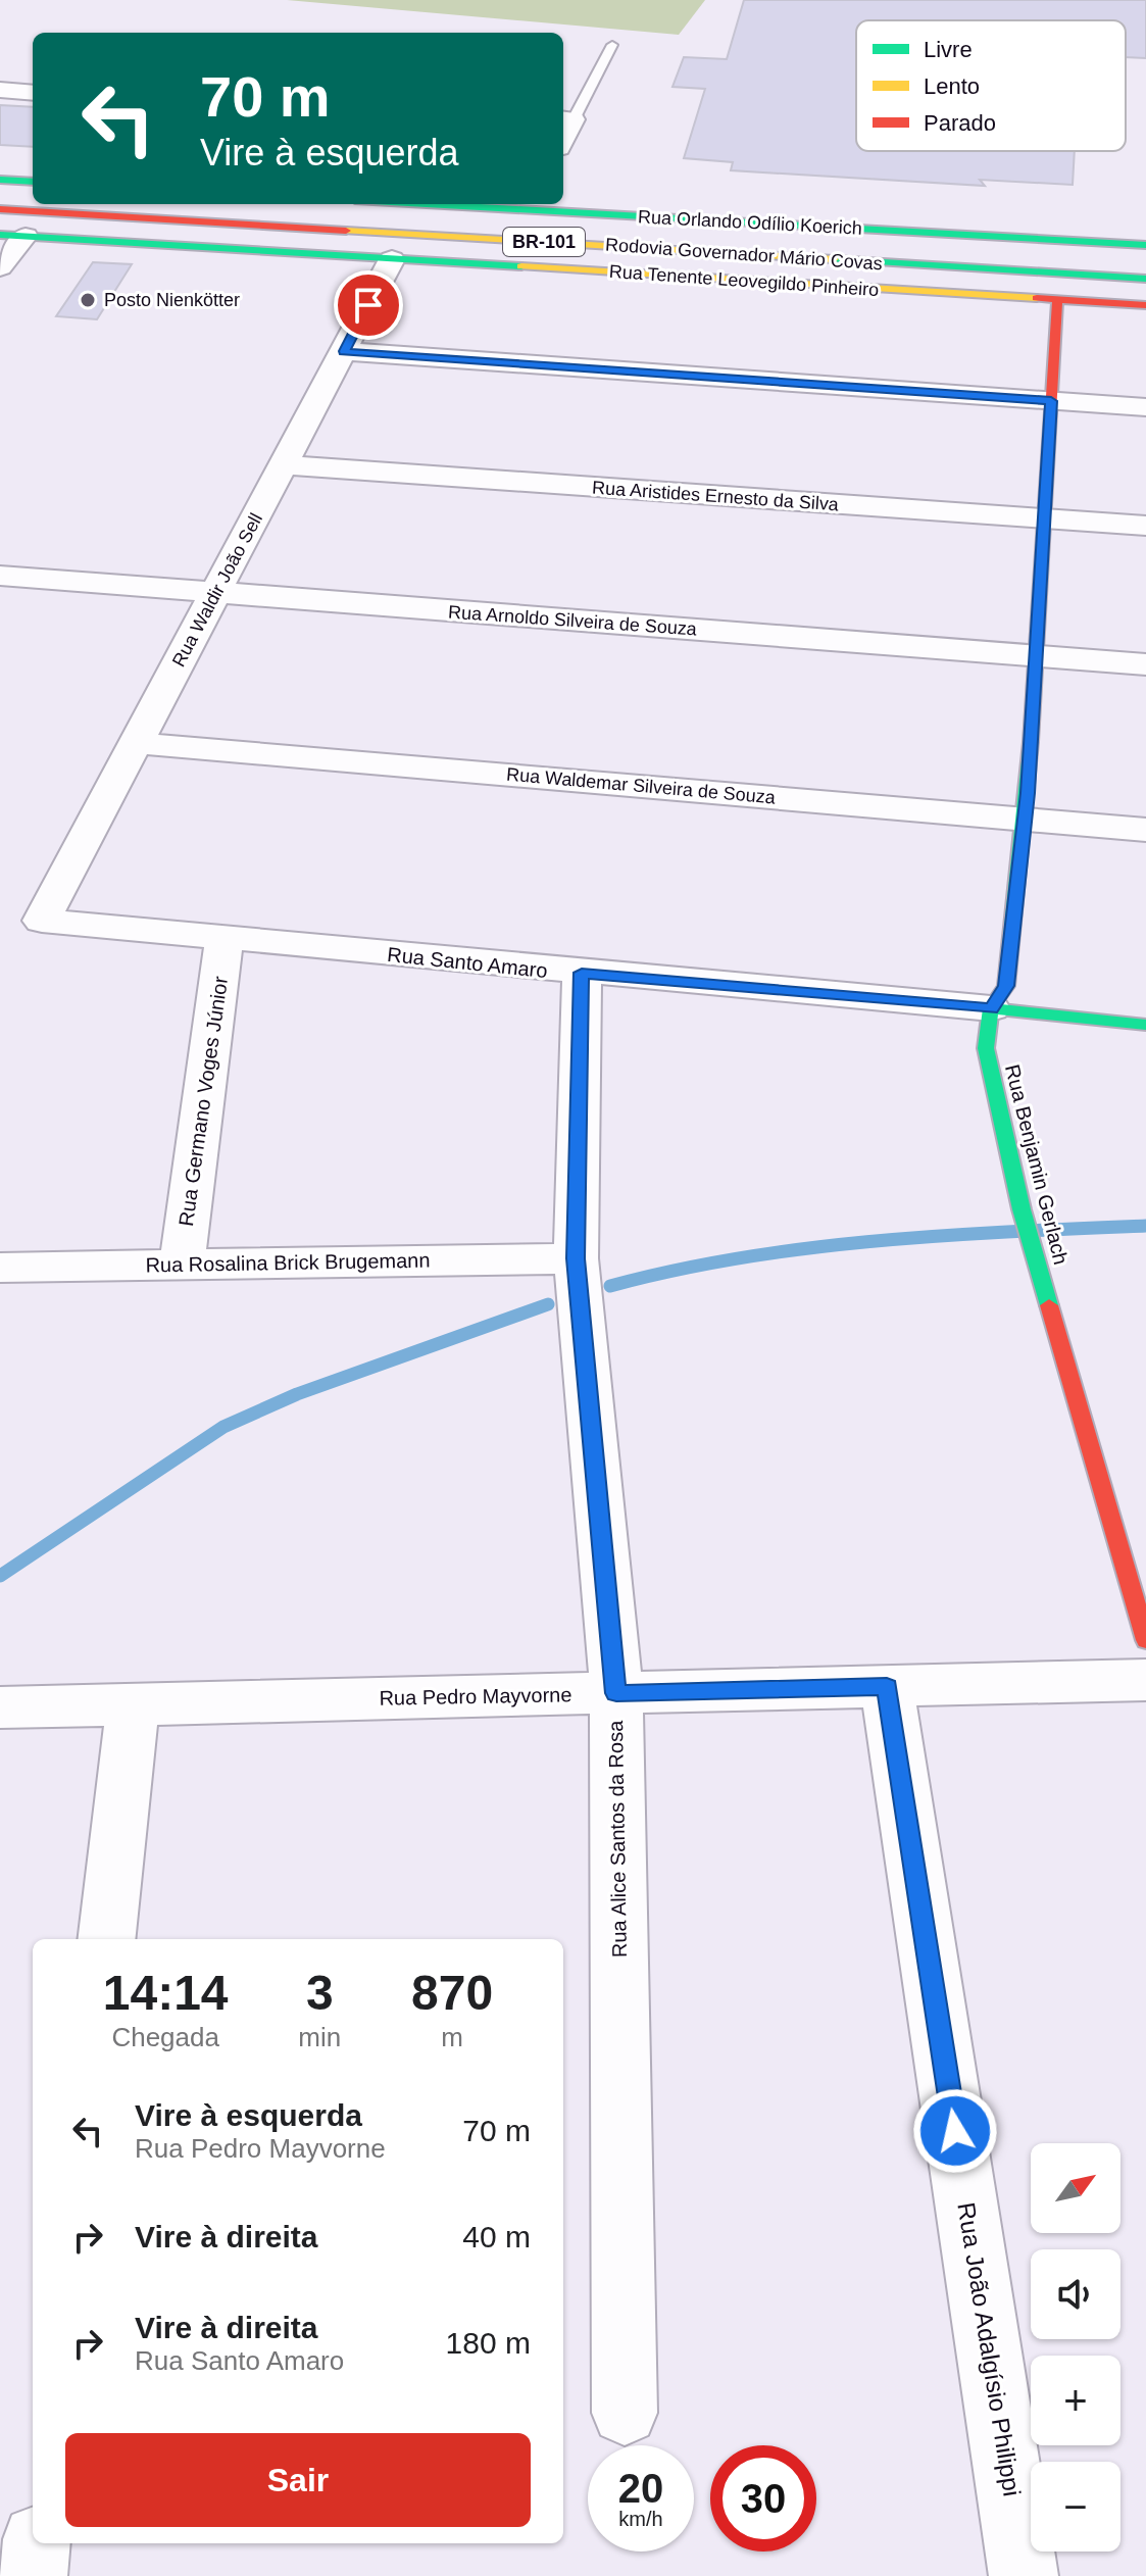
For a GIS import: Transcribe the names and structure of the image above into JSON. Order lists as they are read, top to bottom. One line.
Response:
{"streets":{"main road":["Rua Orlando Odílio Koerich","BR-101","Rodovia Governador Mário Covas","Rua Tenente Leovegildo Pinheiro","Rua Benjamin Gerlach"],"street":["Rua Aristides Ernesto da Silva","Rua Waldir João Sell","Rua Arnoldo Silveira de Souza","Rua Waldemar Silveira de Souza","Rua Santo Amaro","Rua Germano Voges Júnior","Rua Rosalina Brick Brugemann","Rua Pedro Mayvorne","Rua Alice Santos da Rosa","Rua João Adalgísio Philippi"]},"crossings":[["Rua Tenente Leovegildo Pinheiro","Rua Waldir João Sell"],["Rua Tenente Leovegildo Pinheiro","Rua Benjamin Gerlach"],["Rua Aristides Ernesto da Silva","Rua Waldir João Sell"],["Rua Aristides Ernesto da Silva","Rua Benjamin Gerlach"],["Rua Waldir João Sell","Rua Arnoldo Silveira de Souza"],["Rua Waldir João Sell","Rua Waldemar Silveira de Souza"],["Rua Waldir João Sell","Rua Santo Amaro"],["Rua Arnoldo Silveira de Souza","Rua Benjamin Gerlach"],["Rua Waldemar Silveira de Souza","Rua Benjamin Gerlach"],["Rua Santo Amaro","Rua Germano Voges Júnior"],["Rua Santo Amaro","Rua Benjamin Gerlach"],["Rua Santo Amaro","Rua Alice Santos da Rosa"],["Rua Germano Voges Júnior","Rua Rosalina Brick Brugemann"],["Rua Rosalina Brick Brugemann","Rua Alice Santos da Rosa"],["Rua Pedro Mayvorne","Rua Alice Santos da Rosa"],["Rua Pedro Mayvorne","Rua João Adalgísio Philippi"]],"places":["Posto Nienkötter"],"legend":["Livre","Lento","Parado"],"north":"top right","page":{"turn":["70 m","Vire à esquerda"],"eta":["14:14","Chegada","3","min","870","m"],"list":[{"name":"Vire à esquerda","note":"Rua Pedro Mayvorne","value":"70 m"},{"name":"Vire à direita","value":"40 m"},{"name":"Vire à direita","note":"Rua Santo Amaro","value":"180 m"}],"map_buttons":["+","−"],"buttons":"Sair","speed":"20 km/h","limit":"30"}}
